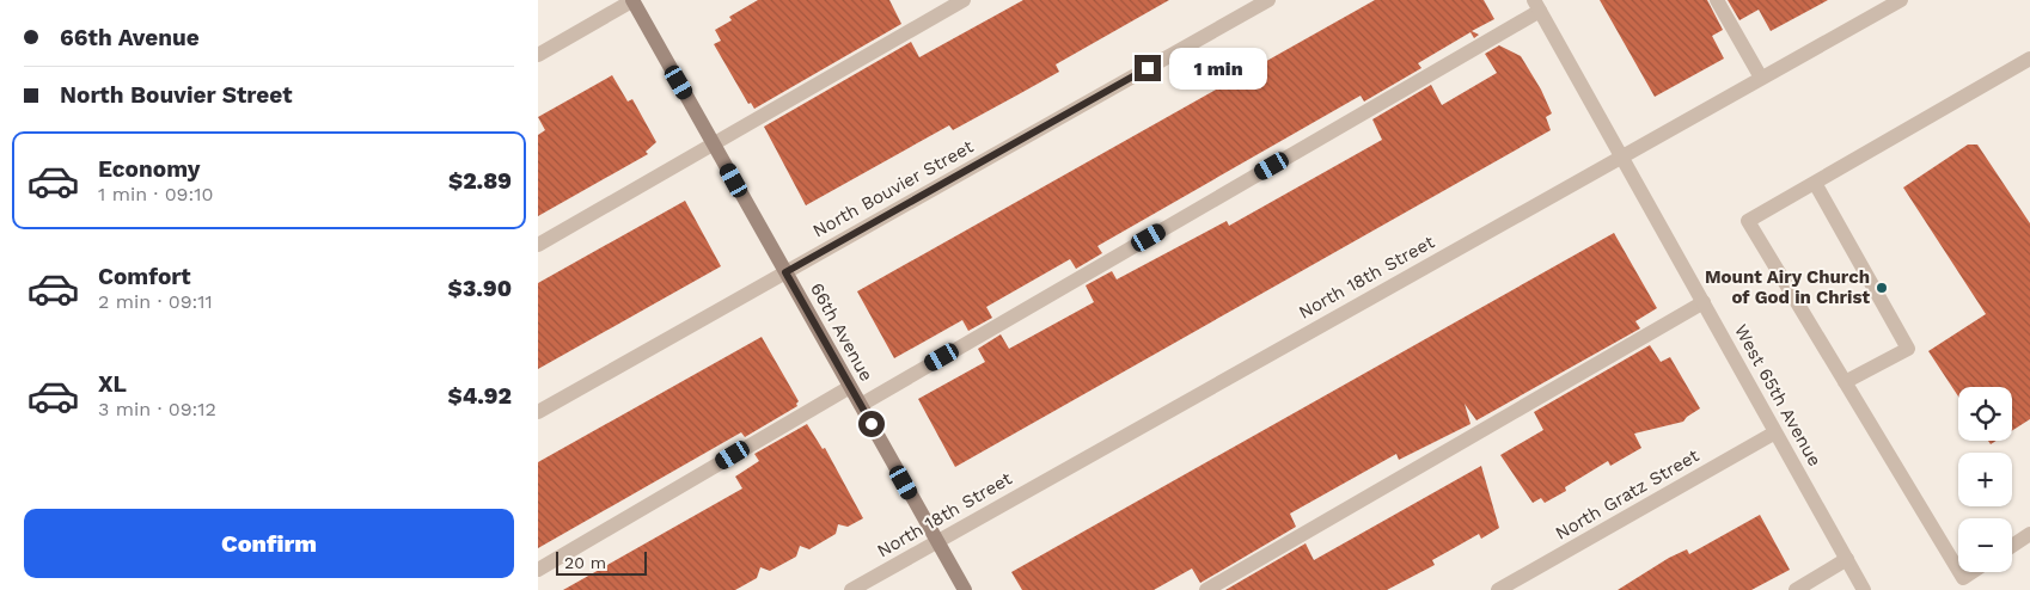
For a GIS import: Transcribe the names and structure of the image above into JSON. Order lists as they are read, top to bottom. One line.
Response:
{"streets":{"street":["North Bouvier Street","North 18th Street","66th Avenue","West 65th Avenue","North Gratz Street"]},"crossings":[["North Bouvier Street","66th Avenue"],["North 18th Street","66th Avenue"],["North 18th Street","West 65th Avenue"],["West 65th Avenue","North Gratz Street"]],"places":["Mount Airy Church of God in Christ"],"scale_bar":"20 m","page":{"banner":["66th Avenue","North Bouvier Street"],"bubble":"1 min","list":[{"name":"Economy","note":"1 min · 09:10","value":"$2.89"},{"name":"Comfort","note":"2 min · 09:11","value":"$3.90"},{"name":"XL","note":"3 min · 09:12","value":"$4.92"}],"map_buttons":["+","−"],"buttons":"Confirm","scale":"20 m"}}
